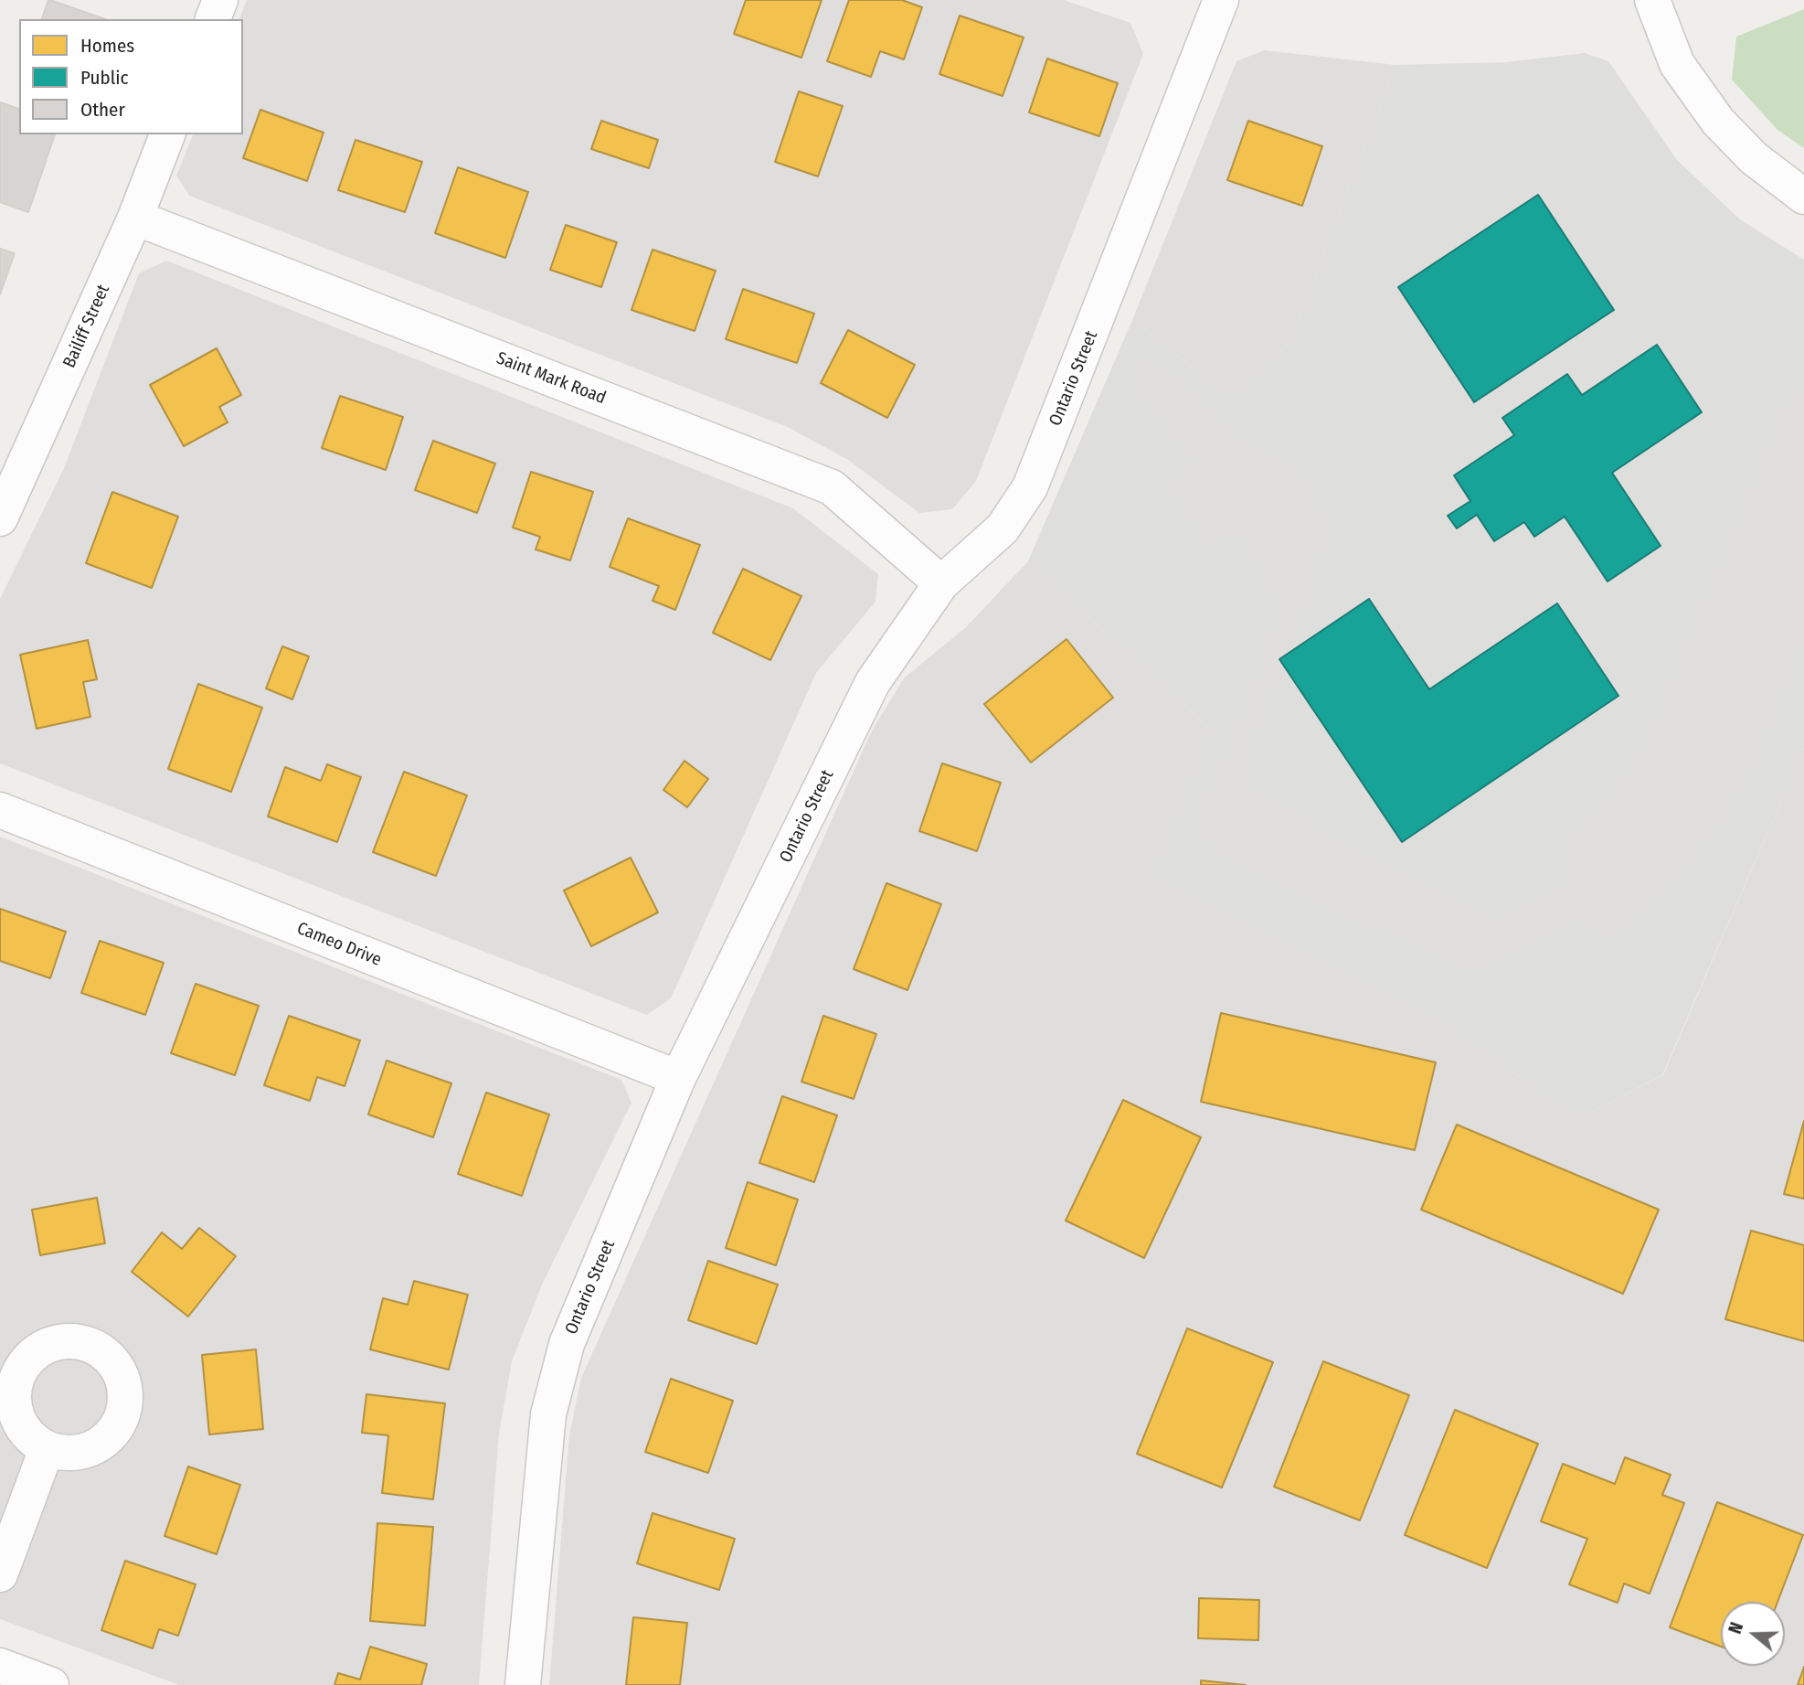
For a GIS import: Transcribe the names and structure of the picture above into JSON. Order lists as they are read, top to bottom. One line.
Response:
{"streets":{"street":["Bailiff Street","Saint Mark Road","Ontario Street","Cameo Drive"]},"crossings":[["Bailiff Street","Saint Mark Road"],["Saint Mark Road","Ontario Street"],["Ontario Street","Cameo Drive"]],"legend":["Homes","Public","Other"],"north":"left"}
